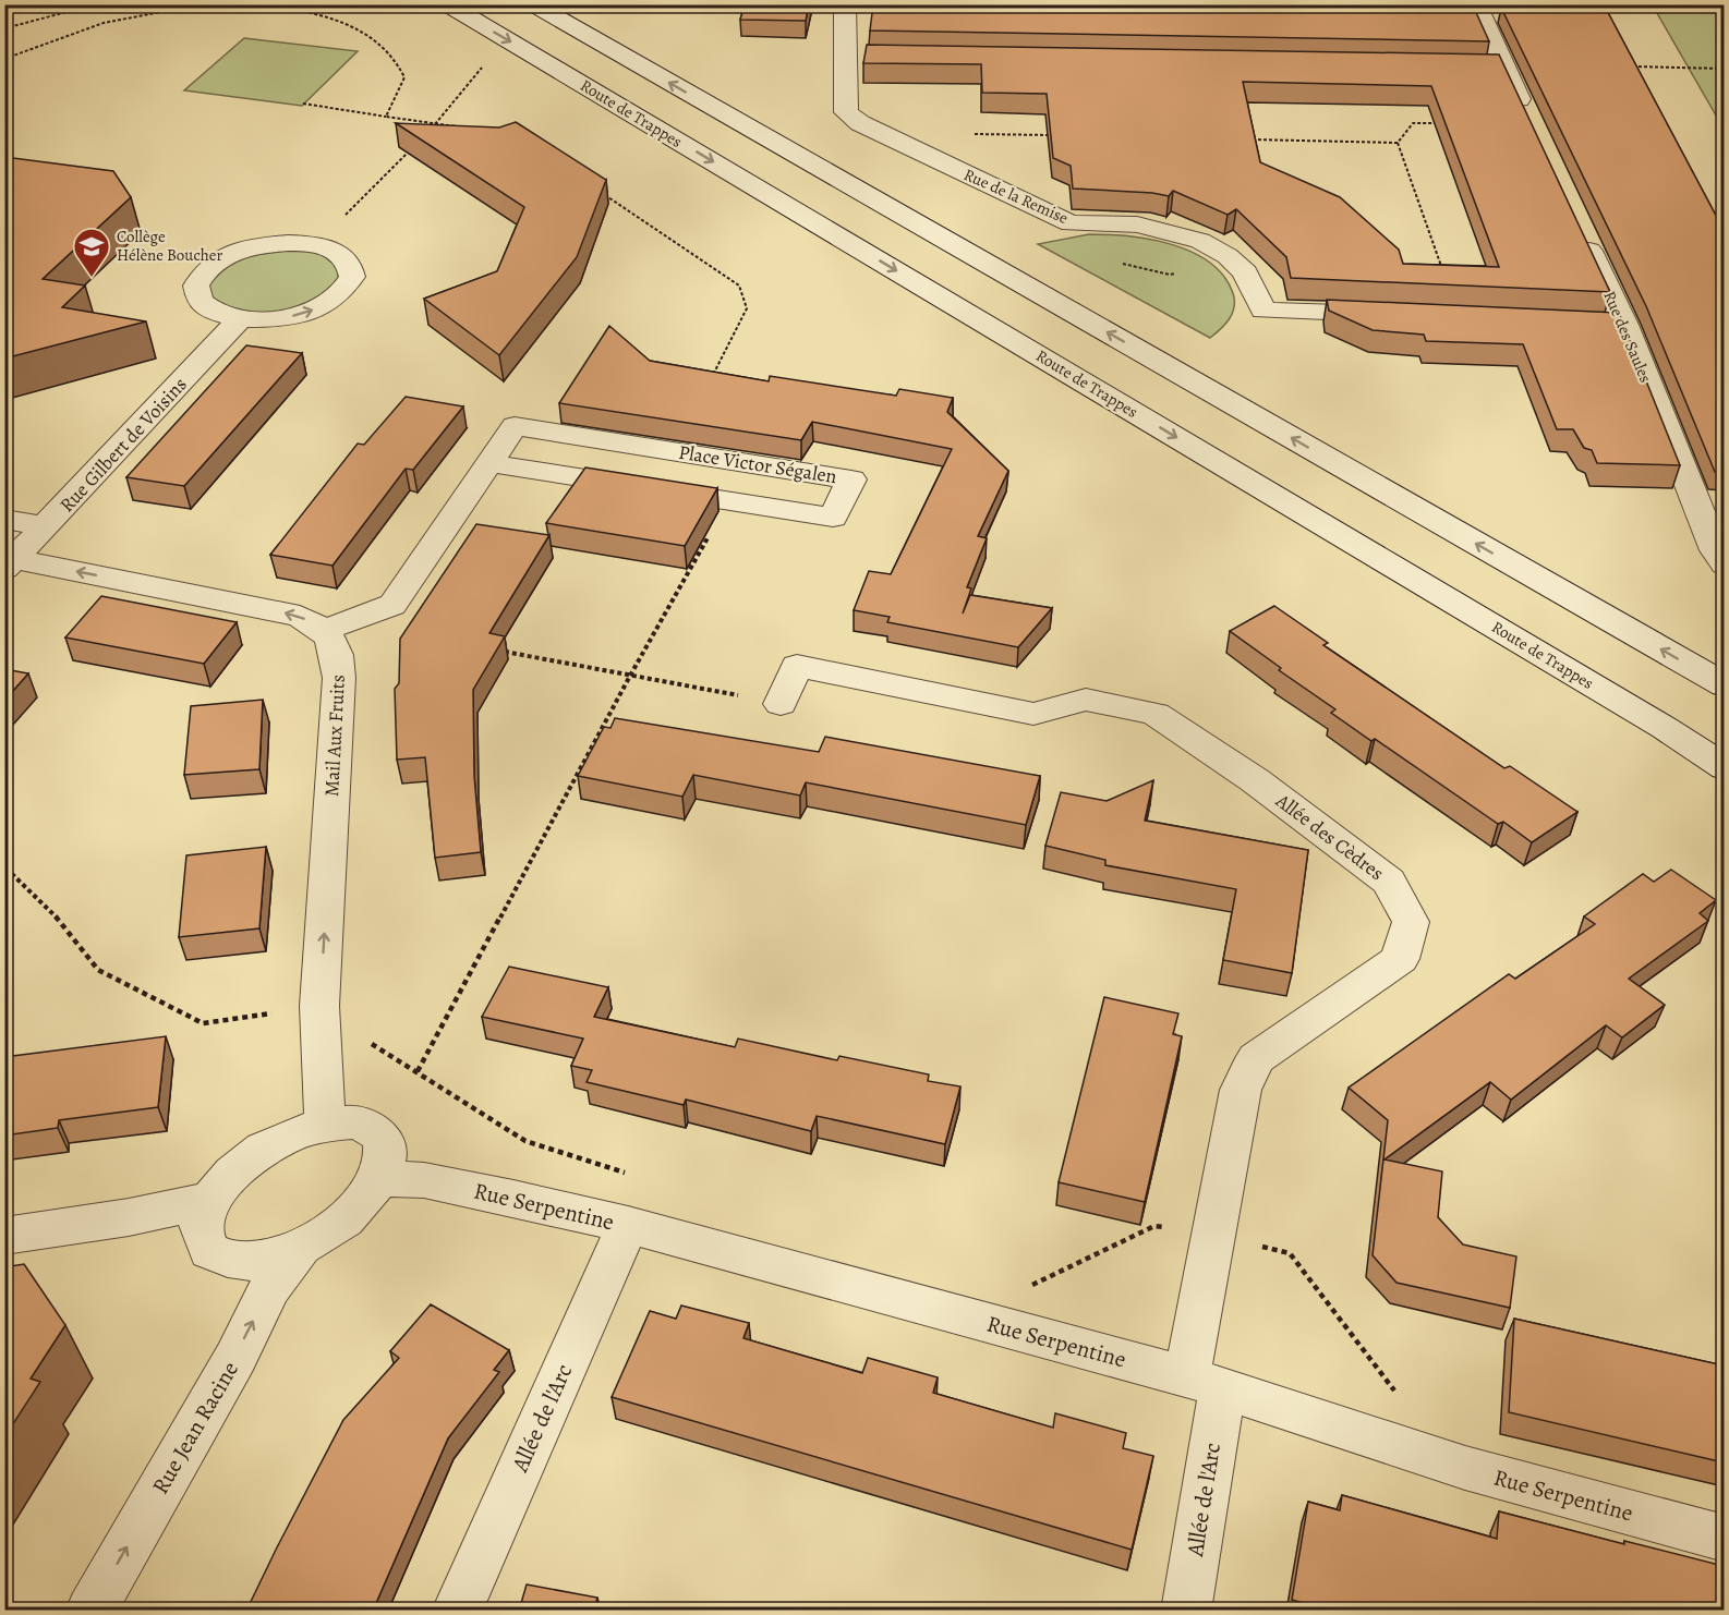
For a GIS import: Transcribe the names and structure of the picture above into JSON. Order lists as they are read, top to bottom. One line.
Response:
{"streets":{"street":["Route de Trappes","Rue de la Remise","Rue des Saules","Rue Gilbert de Voisins","Place Victor Ségalen","Mail Aux Fruits","Allée des Cèdres","Rue Serpentine","Allée de l'Arc","Rue Jean Racine"]},"crossings":[["Place Victor Ségalen","Mail Aux Fruits"],["Allée des Cèdres","Rue Serpentine"],["Allée des Cèdres","Allée de l'Arc"],["Rue Serpentine","Allée de l'Arc"]],"one_way":["Mail Aux Fruits","Rue Jean Racine"],"places":{"school or university":["Collège Hélène Boucher"]}}
